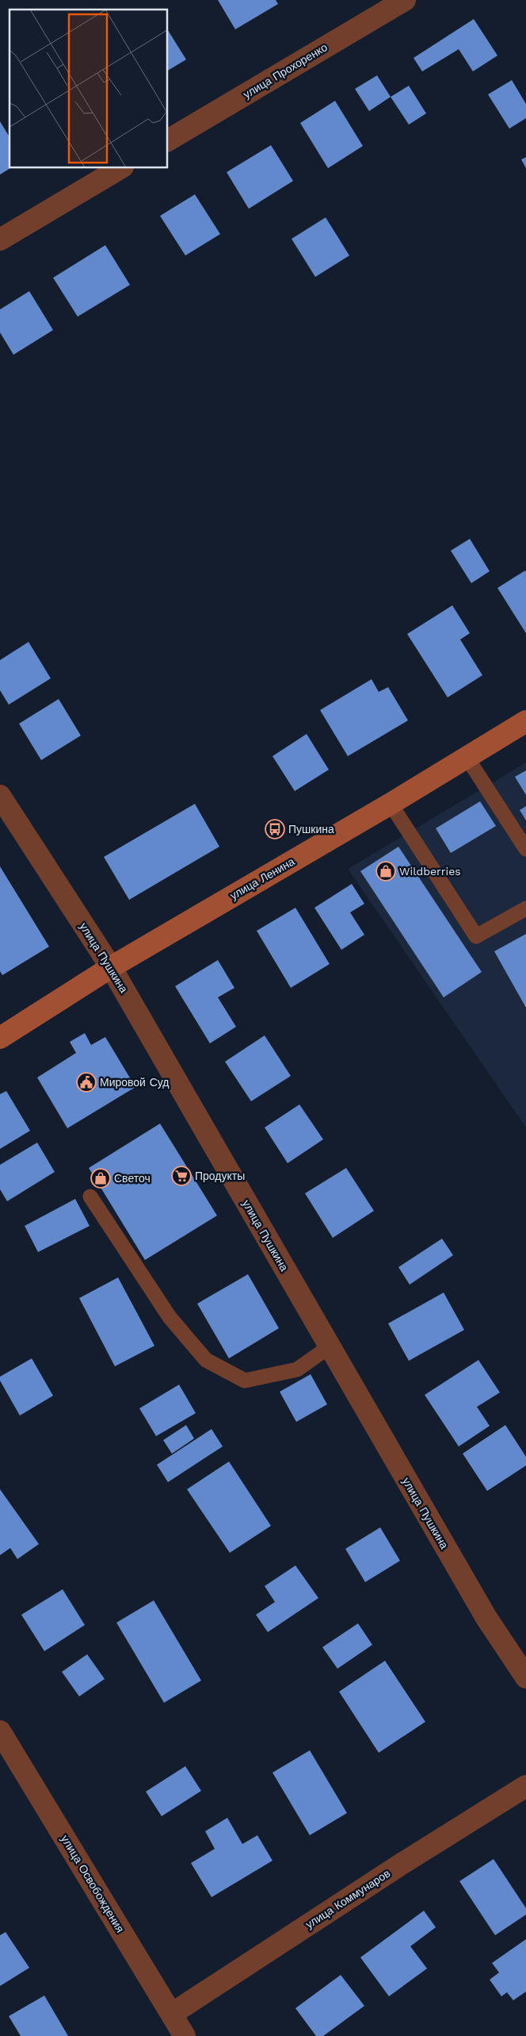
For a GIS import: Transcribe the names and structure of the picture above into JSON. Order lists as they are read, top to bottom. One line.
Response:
{"streets":{"main road":["улица Ленина"],"street":["улица Прохоренко","улица Пушкина","улица Освобождения","улица Коммунаров"]},"crossings":[["улица Ленина","улица Пушкина"],["улица Освобождения","улица Коммунаров"]],"places":{"bus stop":["Пушкина"],"shop":["Wildberries","Светоч"],"public building":["Мировой Суд"],"supermarket":["Продукты"]}}
